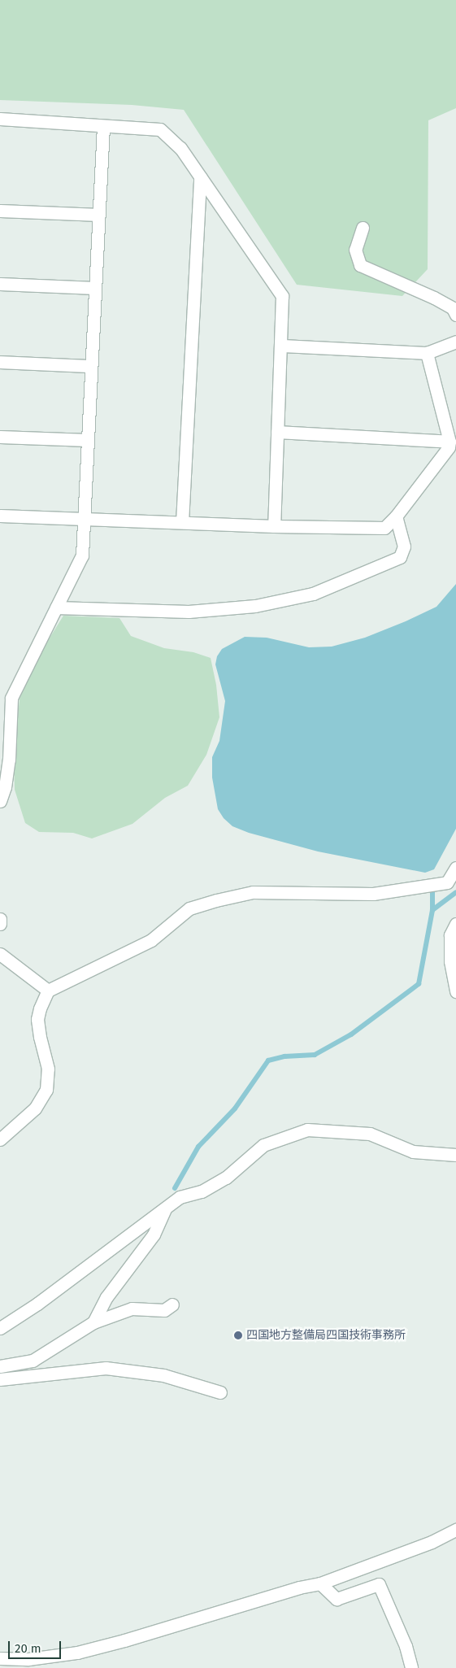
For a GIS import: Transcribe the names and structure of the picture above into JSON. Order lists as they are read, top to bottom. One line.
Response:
{"places":["四国地方整備局四国技術事務所"],"scale_bar":"20 m"}
